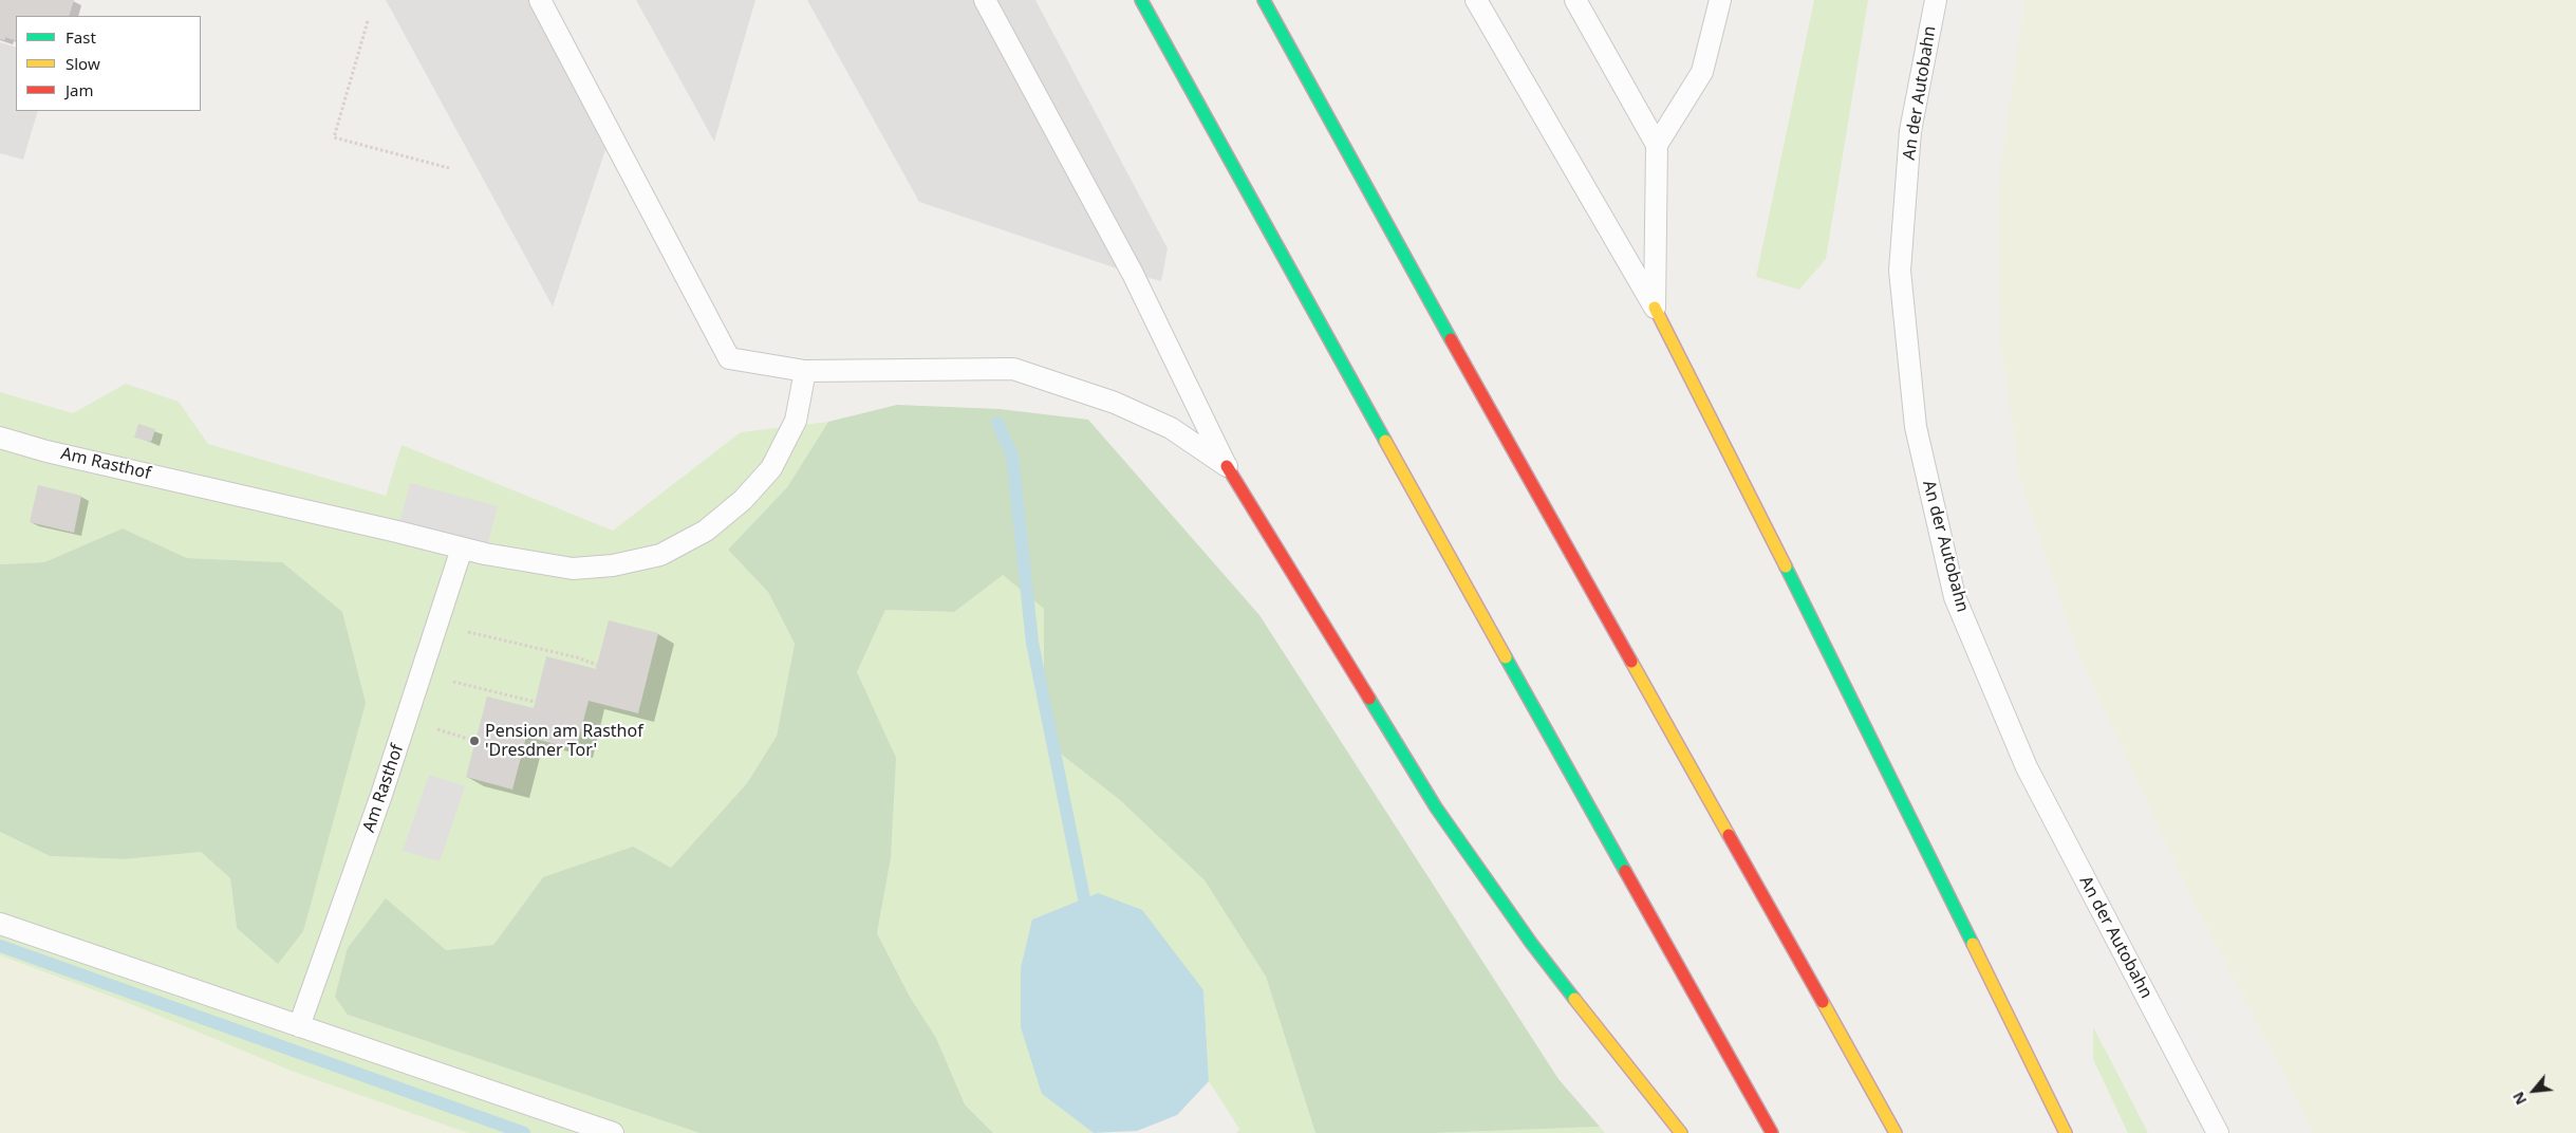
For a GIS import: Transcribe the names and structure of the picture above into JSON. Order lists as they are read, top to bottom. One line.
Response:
{"streets":{"lane":["An der Autobahn","Am Rasthof"]},"places":["Pension am Rasthof 'Dresdner Tor'"],"legend":["Fast","Slow","Jam"],"north":"bottom left"}
